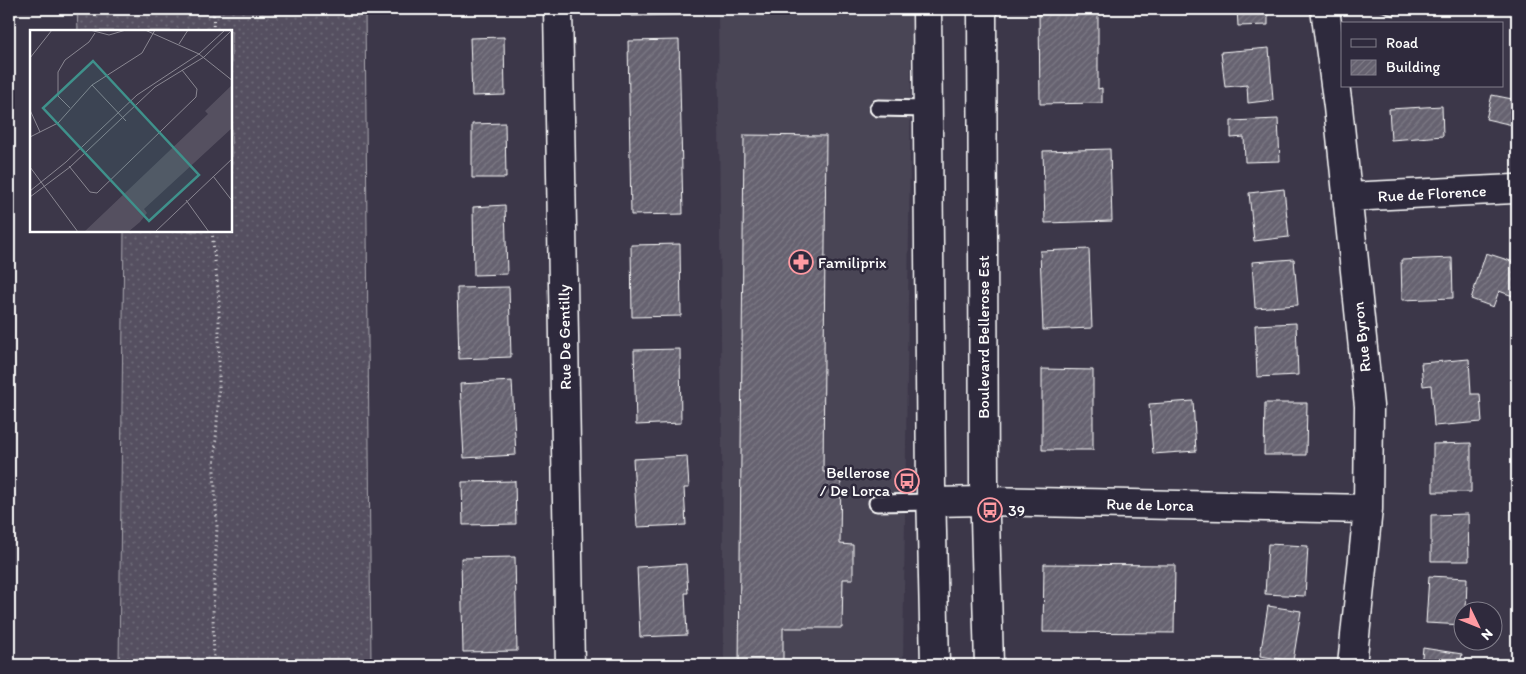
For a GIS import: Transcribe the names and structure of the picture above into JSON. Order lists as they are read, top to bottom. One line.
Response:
{"streets":{"street":["Rue de Florence","Rue De Gentilly","Boulevard Bellerose Est","Rue Byron","Rue de Lorca"]},"crossings":[["Rue de Florence","Rue Byron"],["Boulevard Bellerose Est","Rue de Lorca"],["Rue Byron","Rue de Lorca"]],"places":{"pharmacy":["Familiprix"],"bus stop":["Bellerose / De Lorca","39"]},"legend":["Road","Building"],"north":"bottom right"}
